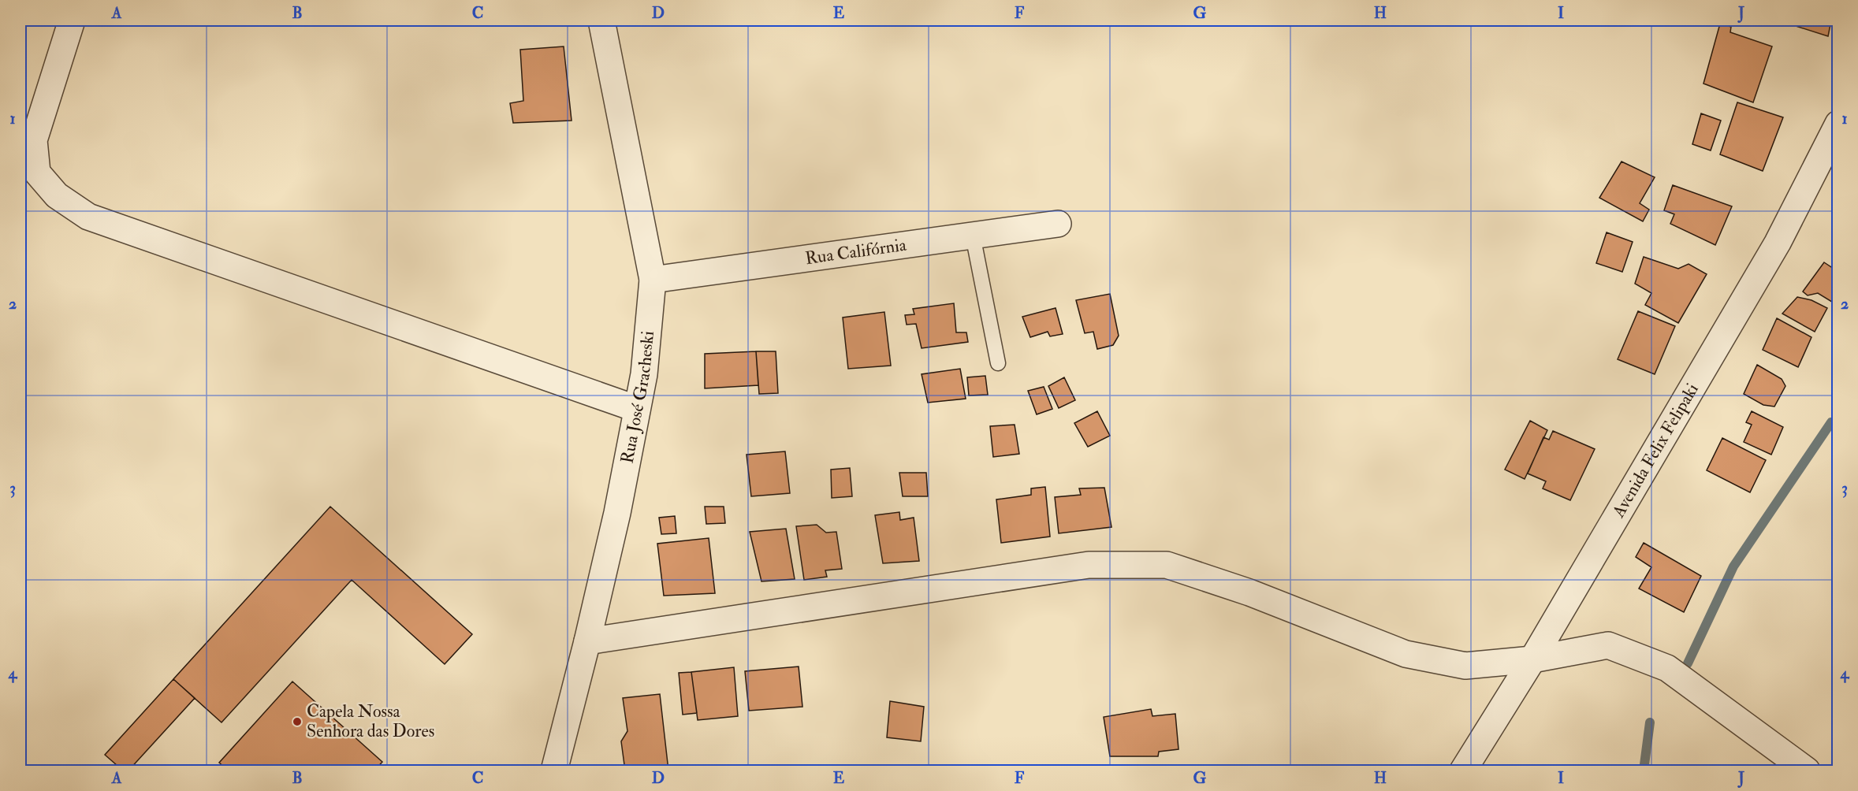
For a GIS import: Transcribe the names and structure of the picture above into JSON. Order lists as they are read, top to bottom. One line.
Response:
{"streets":{"street":["Rua Califórnia","Rua José Gracheski","Avenida Felix Felipaki"]},"crossings":[["Rua Califórnia","Rua José Gracheski"]],"places":["Capela Nossa Senhora das Dores"],"grid":{"columns":["A","B","C","D","E","F","G","H","I","J"],"rows":["1","2","3","4"]}}
